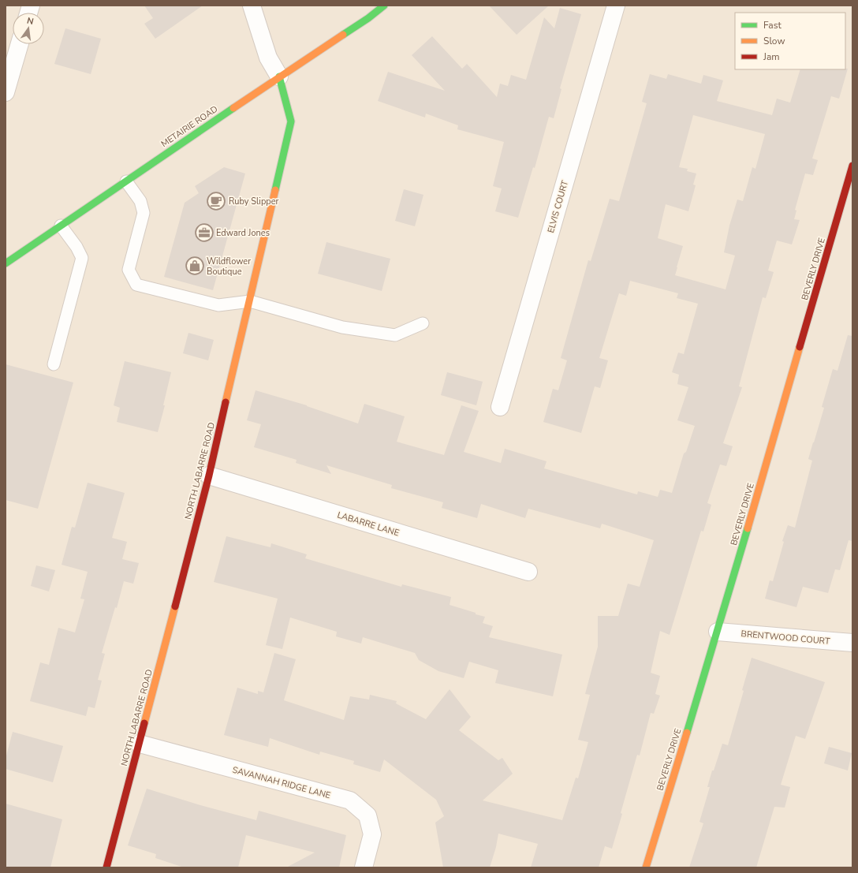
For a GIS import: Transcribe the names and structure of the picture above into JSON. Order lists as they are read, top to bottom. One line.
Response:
{"streets":{"street":["METAIRIE ROAD","ELVIS COURT","BEVERLY DRIVE","NORTH LABARRE ROAD","LABARRE LANE","BRENTWOOD COURT","SAVANNAH RIDGE LANE"]},"crossings":[["METAIRIE ROAD","NORTH LABARRE ROAD"],["BEVERLY DRIVE","BRENTWOOD COURT"],["NORTH LABARRE ROAD","LABARRE LANE"],["NORTH LABARRE ROAD","SAVANNAH RIDGE LANE"]],"places":{"cafe":["Ruby Slipper"],"office":["Edward Jones"],"shop":["Wildflower Boutique"]},"legend":["Fast","Slow","Jam"],"north":"top"}
